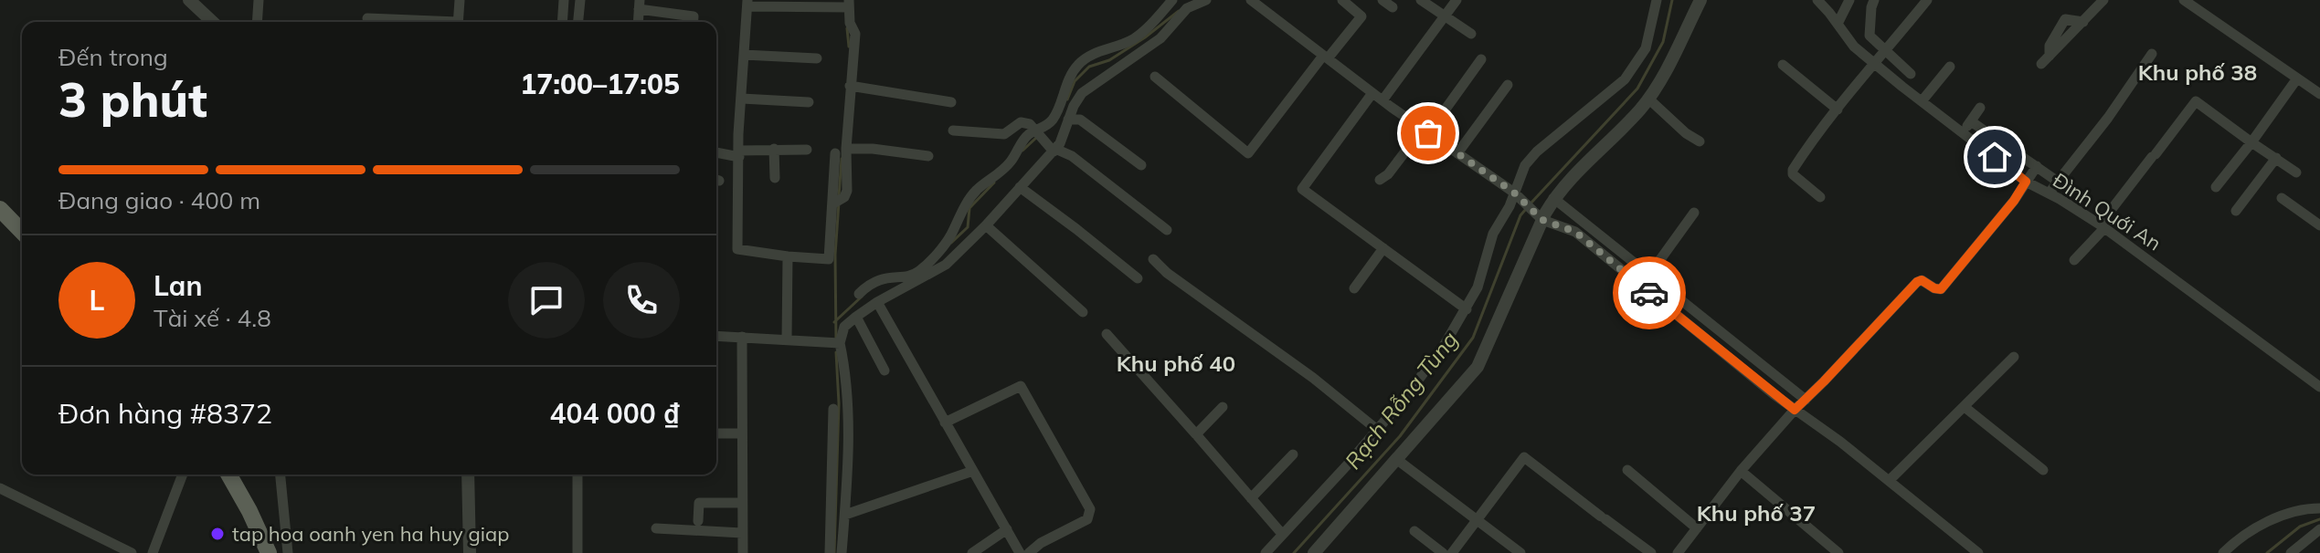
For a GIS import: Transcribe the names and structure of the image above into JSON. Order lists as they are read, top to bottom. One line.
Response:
{"streets":{"street":["Đình Quới An"]},"districts":["Khu phố 38","Khu phố 40","Khu phố 37"],"water":["Rạch Rỗng Tùng"],"places":["tap hoa oanh yen ha huy giap"],"page":{"heading":["3 phút","Đến trong","17:00–17:05"],"panel":["Lan","Tài xế · 4.8","Đơn hàng #8372","404 000 ₫"],"bar":"Đang giao · 400 m","round":"L"}}
